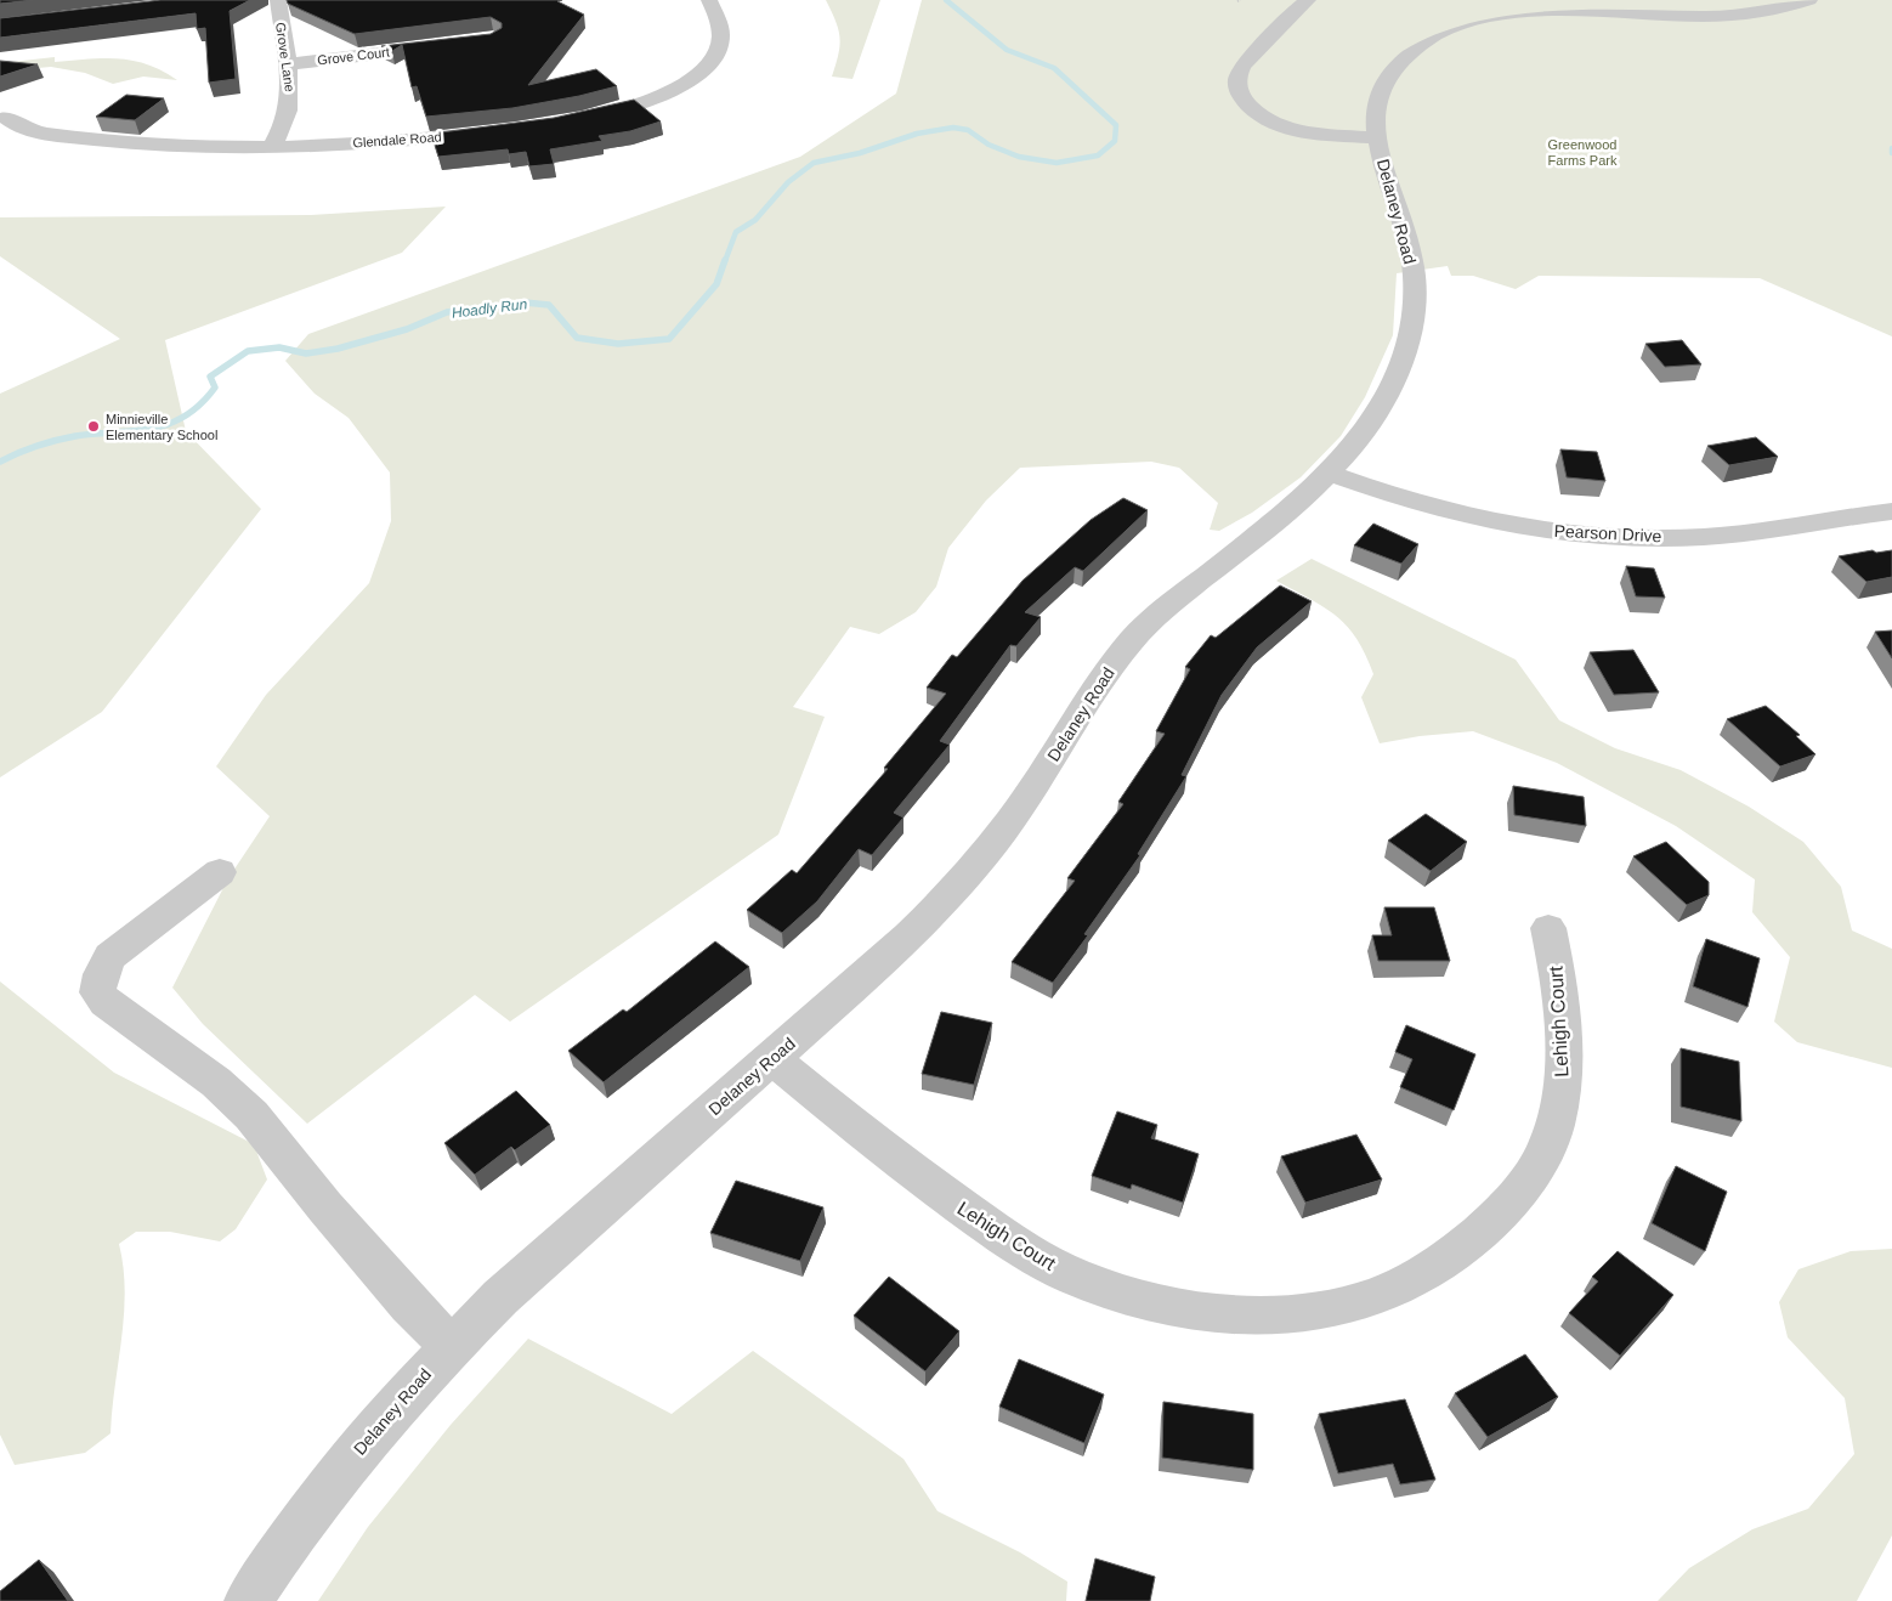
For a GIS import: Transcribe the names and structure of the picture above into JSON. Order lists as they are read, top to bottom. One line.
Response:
{"streets":{"street":["Grove Court","Grove Lane","Glendale Road","Delaney Road","Pearson Drive","Lehigh Court"]},"crossings":[["Grove Court","Grove Lane"],["Grove Lane","Glendale Road"],["Delaney Road","Pearson Drive"],["Delaney Road","Lehigh Court"]],"water":["Hoadly Run"],"parks":["Greenwood Farms Park"],"places":["Minnieville Elementary School"]}
